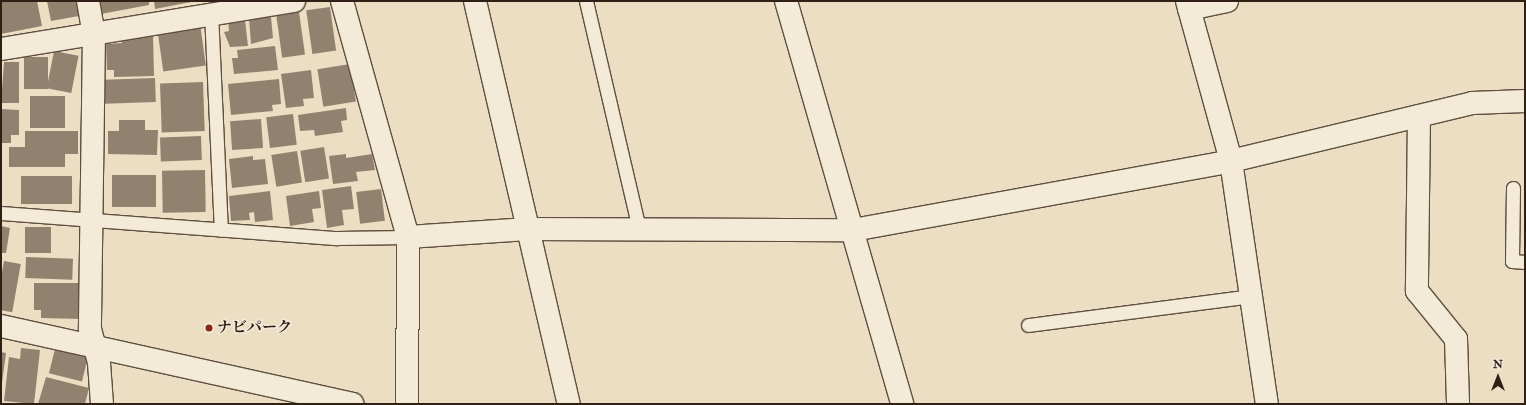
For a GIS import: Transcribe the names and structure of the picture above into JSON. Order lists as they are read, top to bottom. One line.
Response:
{"places":["ナビパーク"],"north":"top"}
